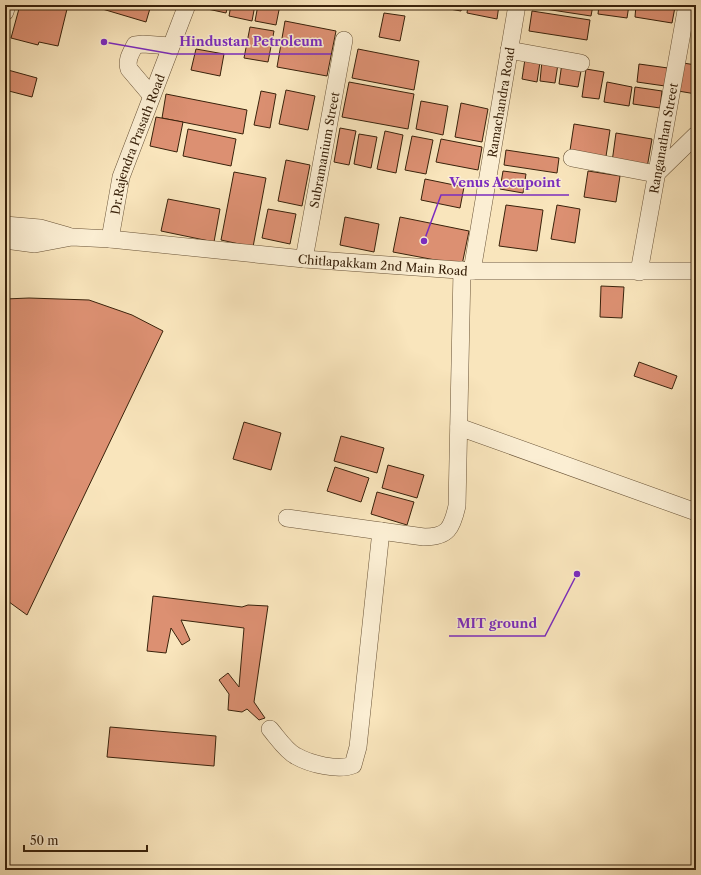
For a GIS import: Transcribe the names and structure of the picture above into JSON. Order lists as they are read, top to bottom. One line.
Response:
{"streets":{"street":["Ramachandra Road","Ranganathan Street","Dr.Rajendra Prasath Road","Subramanium Street","Chitlapakkam 2nd Main Road"]},"crossings":[["Ramachandra Road","Chitlapakkam 2nd Main Road"],["Ranganathan Street","Chitlapakkam 2nd Main Road"],["Dr.Rajendra Prasath Road","Chitlapakkam 2nd Main Road"],["Subramanium Street","Chitlapakkam 2nd Main Road"]],"places":["Hindustan Petroleum","Venus Accupoint","MIT ground"],"scale_bar":"50 m"}
